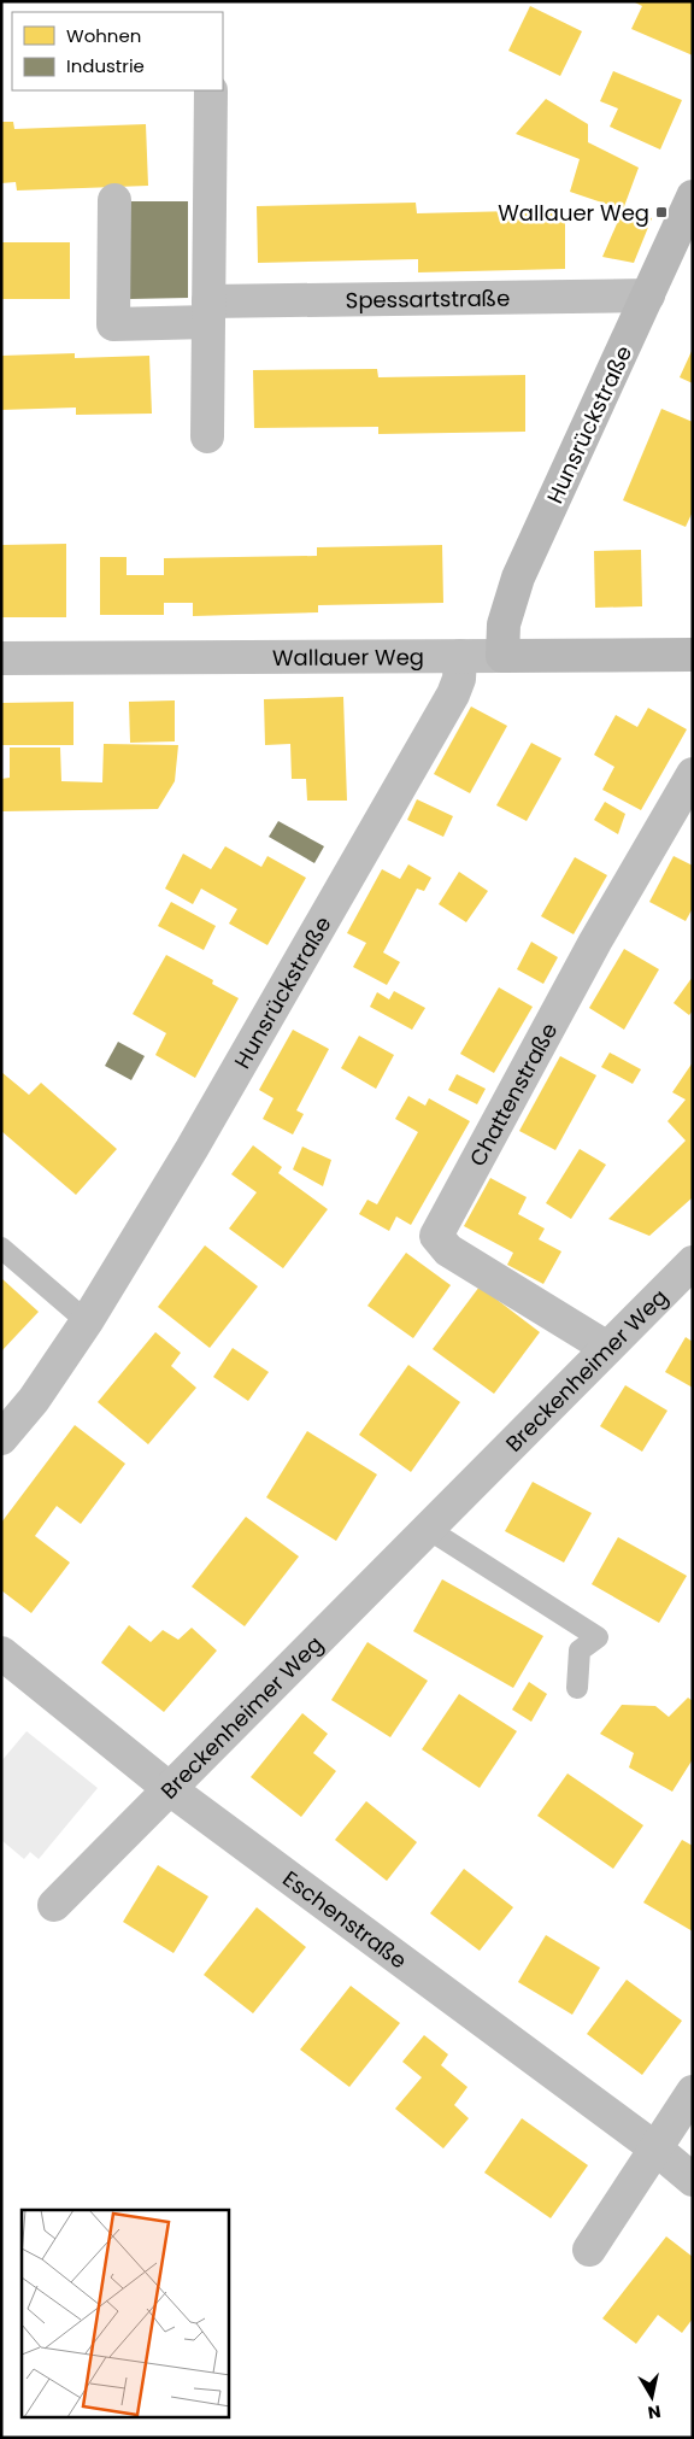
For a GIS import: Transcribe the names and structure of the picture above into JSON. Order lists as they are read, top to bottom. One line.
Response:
{"streets":{"main road":["Hunsrückstraße","Wallauer Weg"],"street":["Spessartstraße","Chattenstraße","Breckenheimer Weg","Eschenstraße"]},"crossings":[["Spessartstraße","Hunsrückstraße"],["Hunsrückstraße","Wallauer Weg"],["Chattenstraße","Breckenheimer Weg"],["Breckenheimer Weg","Eschenstraße"]],"places":{"transit":["Wallauer Weg"]},"legend":["Wohnen","Industrie"],"north":"bottom"}
